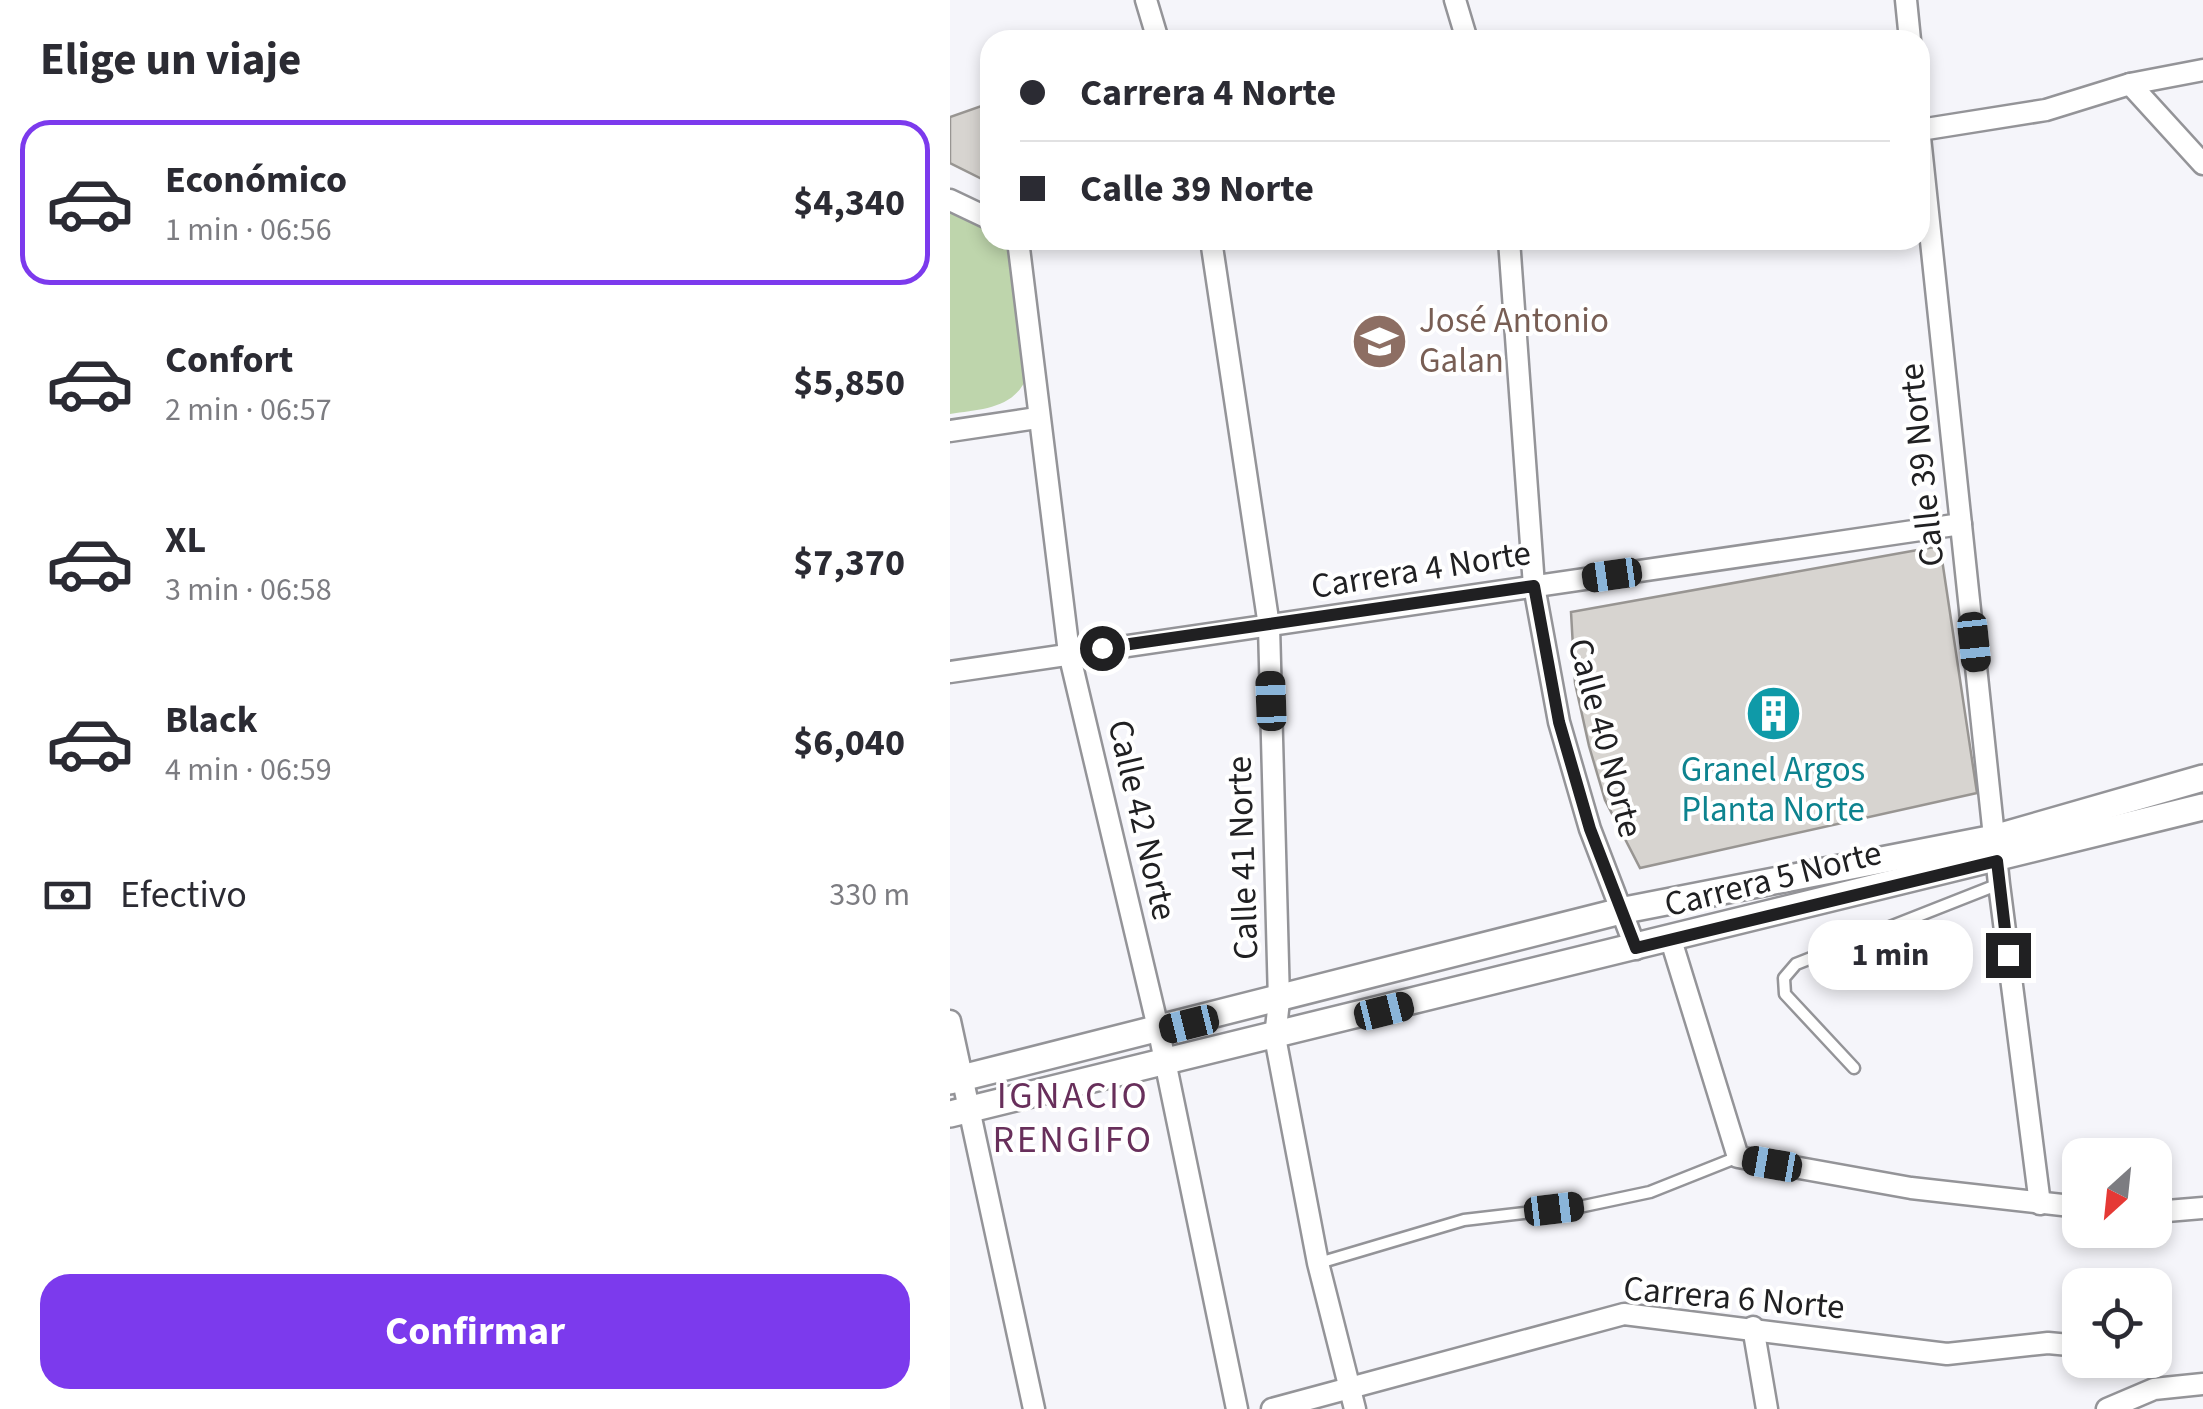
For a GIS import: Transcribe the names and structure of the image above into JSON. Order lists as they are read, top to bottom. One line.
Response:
{"streets":{"street":["Calle 39 Norte","Carrera 4 Norte","Calle 40 Norte","Calle 42 Norte","Calle 41 Norte","Carrera 5 Norte","Carrera 6 Norte"]},"crossings":[["Calle 39 Norte","Carrera 4 Norte"],["Calle 39 Norte","Carrera 5 Norte"],["Carrera 4 Norte","Calle 40 Norte"],["Carrera 4 Norte","Calle 42 Norte"],["Carrera 4 Norte","Calle 41 Norte"],["Calle 40 Norte","Carrera 5 Norte"],["Calle 42 Norte","Carrera 5 Norte"],["Calle 41 Norte","Carrera 5 Norte"],["Calle 41 Norte","Carrera 6 Norte"]],"districts":["IGNACIO RENGIFO"],"places":{"school or university":["José Antonio Galan"],"building":["Granel Argos Planta Norte"]},"north":"bottom left","page":{"heading":"Elige un viaje","banner":["Carrera 4 Norte","Calle 39 Norte"],"list":[{"name":"Económico","note":"1 min · 06:56","value":"$4,340"},{"name":"Confort","note":"2 min · 06:57","value":"$5,850"},{"name":"XL","note":"3 min · 06:58","value":"$7,370"},{"name":"Black","note":"4 min · 06:59","value":"$6,040"}],"pay":["Efectivo","330 m"],"bubble":"1 min","buttons":"Confirmar"}}
